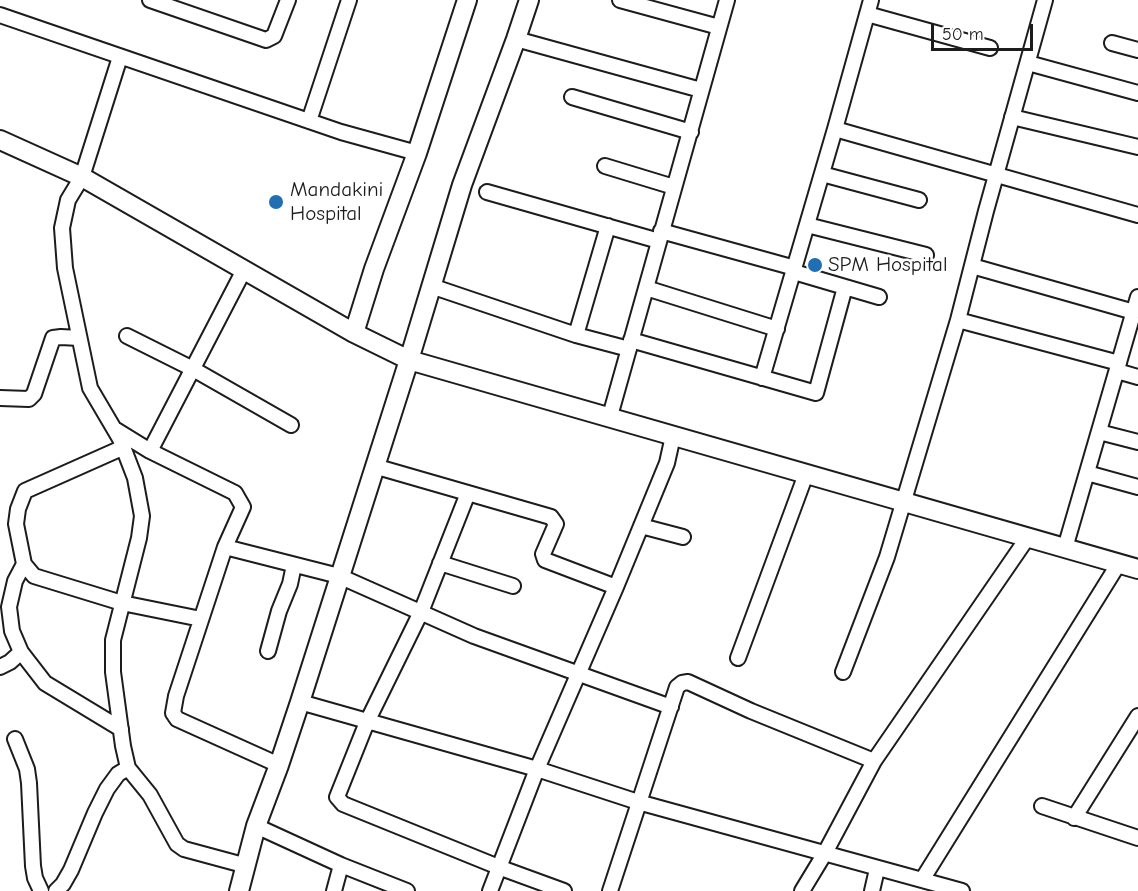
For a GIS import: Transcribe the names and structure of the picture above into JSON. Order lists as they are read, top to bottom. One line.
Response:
{"places":["Mandakini Hospital","SPM Hospital"],"scale_bar":"50 m"}
